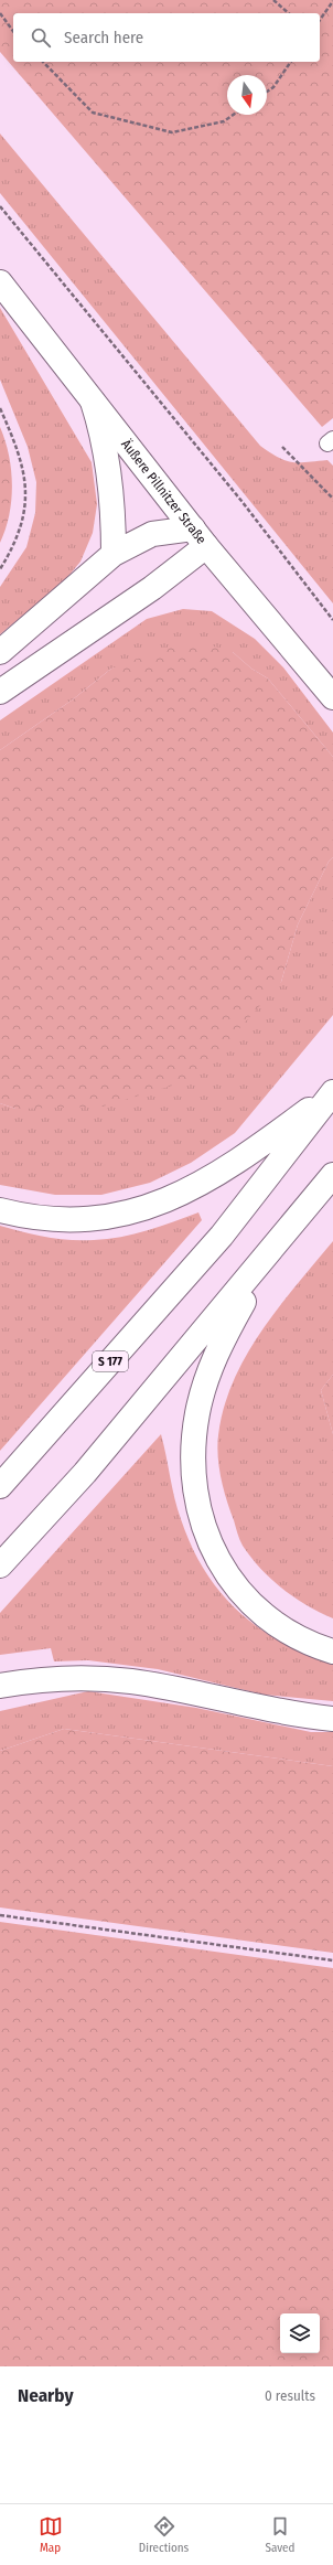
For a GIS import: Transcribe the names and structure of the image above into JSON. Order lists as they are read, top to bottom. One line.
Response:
{"streets":{"main road":["Äußere Pillnitzer Straße","S 177"]},"north":"bottom","page":{"search":"Search here","heading":["Nearby","0 results"],"nav":["Map","Directions","Saved"]}}
